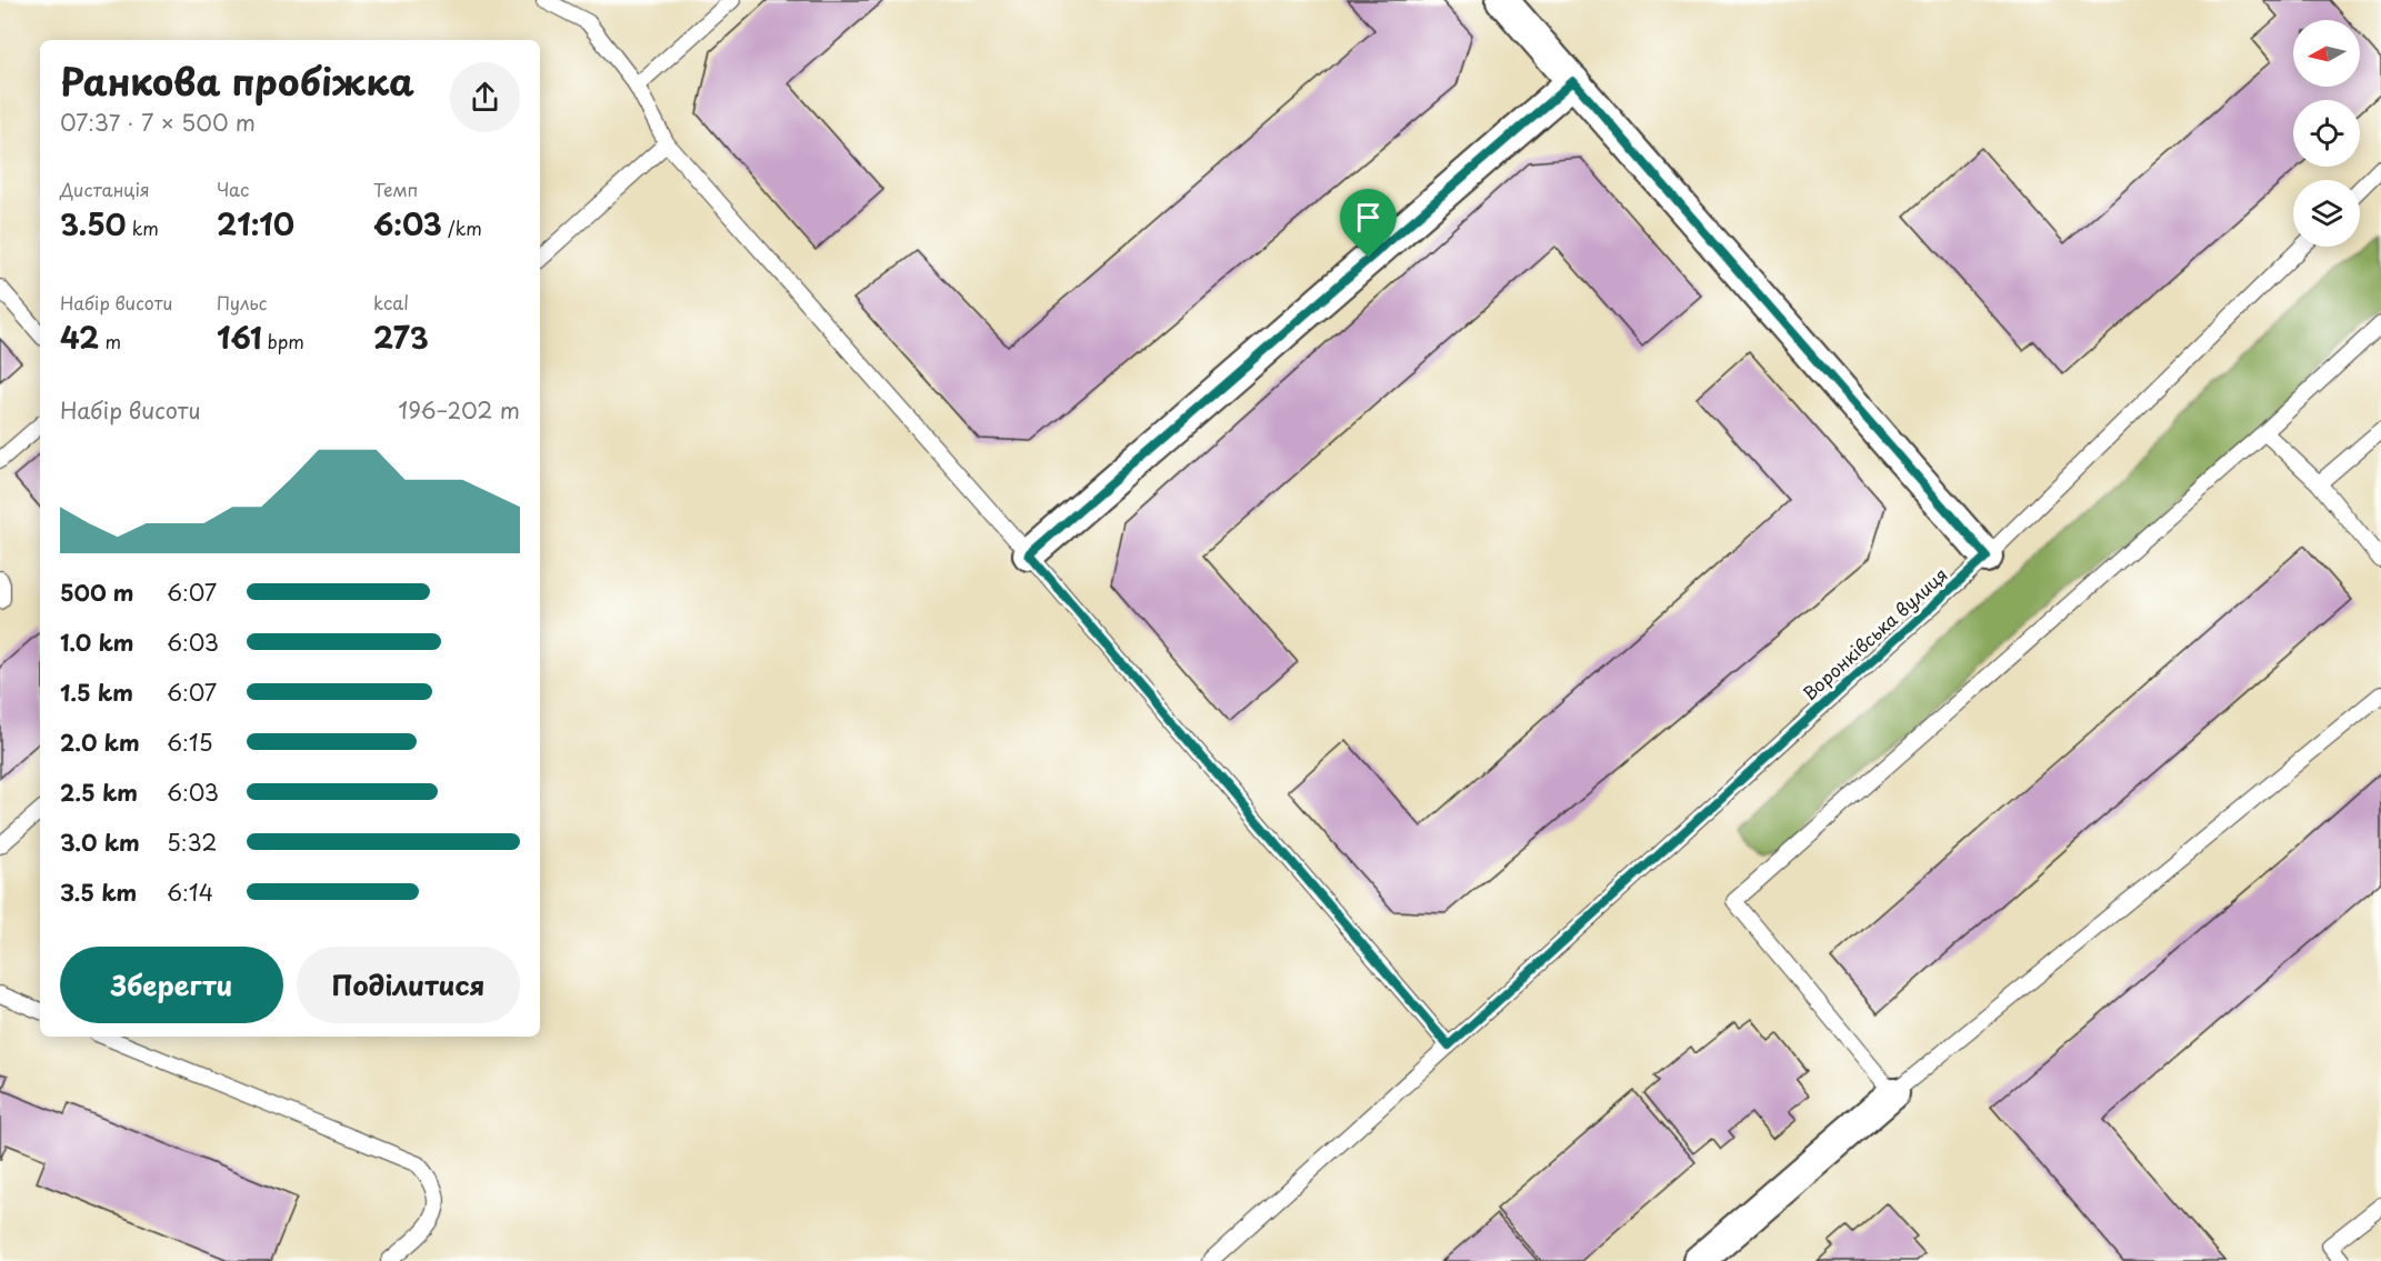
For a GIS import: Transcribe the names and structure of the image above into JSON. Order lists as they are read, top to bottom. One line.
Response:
{"streets":{"lane":["Воронківська вулиця"]},"north":"left","page":{"heading":["Ранкова пробіжка","07:37 · 7 × 500 m"],"stats":[["Дистанція","3.50 km"],["Час","21:10"],["Темп","6:03 /km"],["Набір висоти","42 m"],["Пульс","161 bpm"],["kcal","273"]],"chart":["Набір висоти","196–202 m"],"list":[{"name":"500 m","note":"6:07"},{"name":"1.0 km","note":"6:03"},{"name":"1.5 km","note":"6:07"},{"name":"2.0 km","note":"6:15"},{"name":"2.5 km","note":"6:03"},{"name":"3.0 km","note":"5:32"},{"name":"3.5 km","note":"6:14"}],"buttons":["Зберегти","Поділитися"]}}
